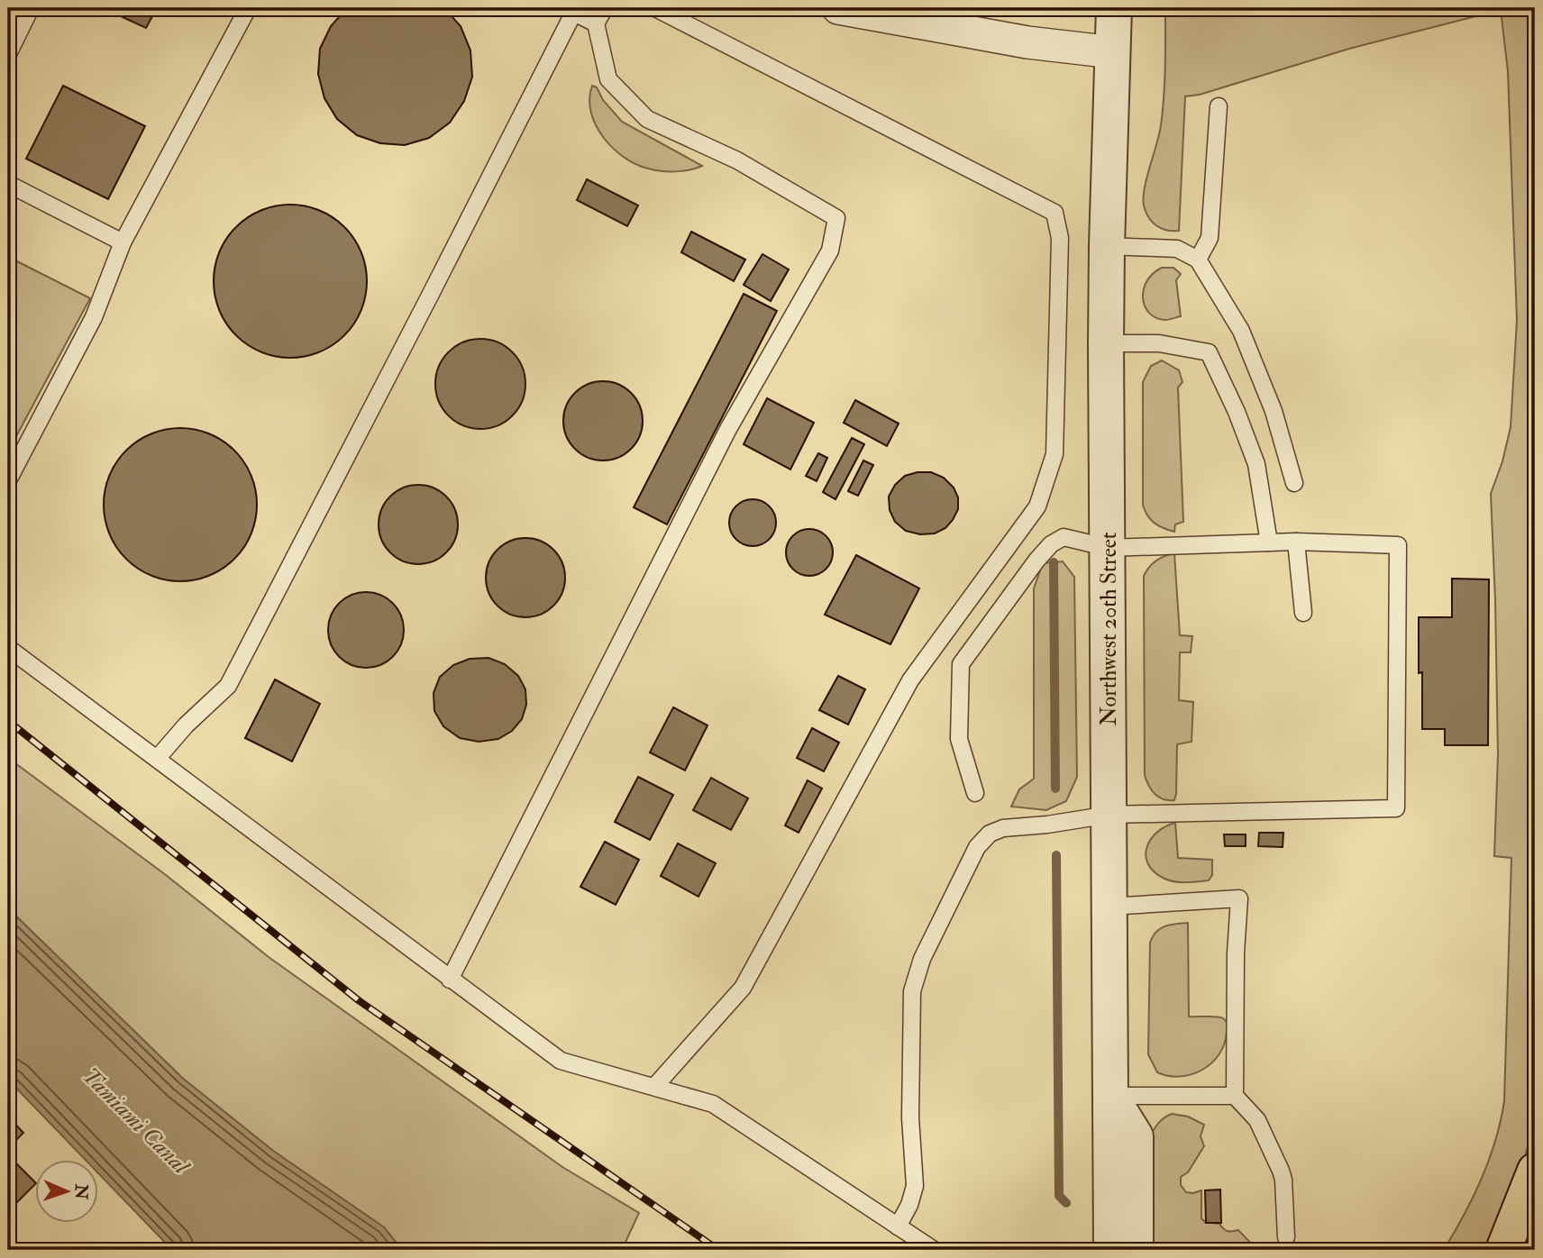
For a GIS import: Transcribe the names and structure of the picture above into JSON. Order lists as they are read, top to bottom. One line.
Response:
{"streets":{"street":["Northwest 20th Street"]},"water":["Tamiami Canal"],"north":"right"}
